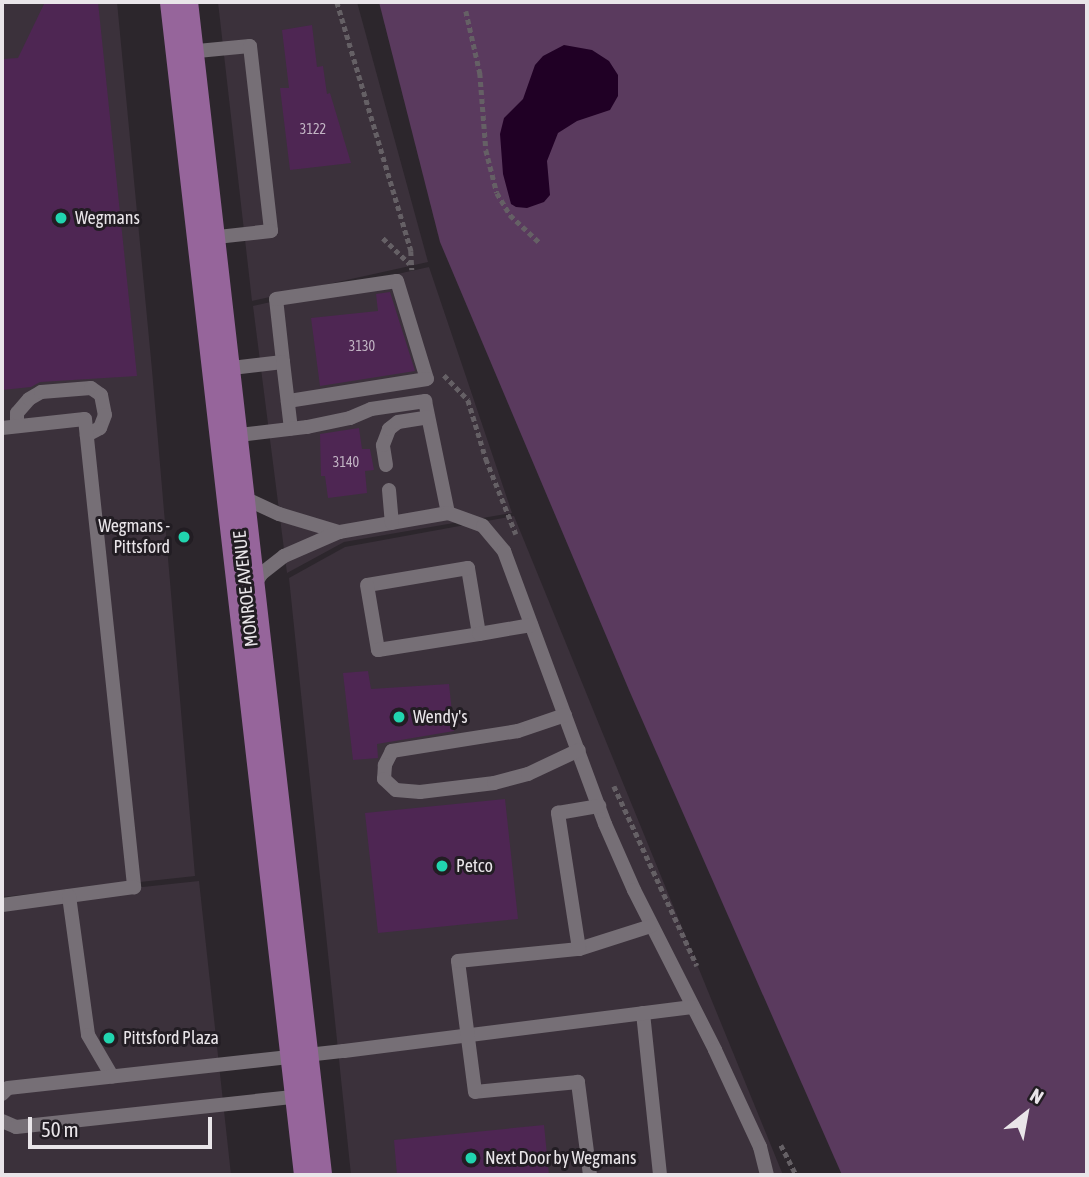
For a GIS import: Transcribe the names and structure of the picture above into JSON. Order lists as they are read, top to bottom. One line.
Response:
{"streets":{"main road":["MONROE AVENUE"]},"places":["Wegmans","Wegmans - Pittsford","Wendy's","Petco","Pittsford Plaza","Next Door by Wegmans"],"house_numbers":["3122","3130","3140"],"scale_bar":"50 m","north":"top right"}
